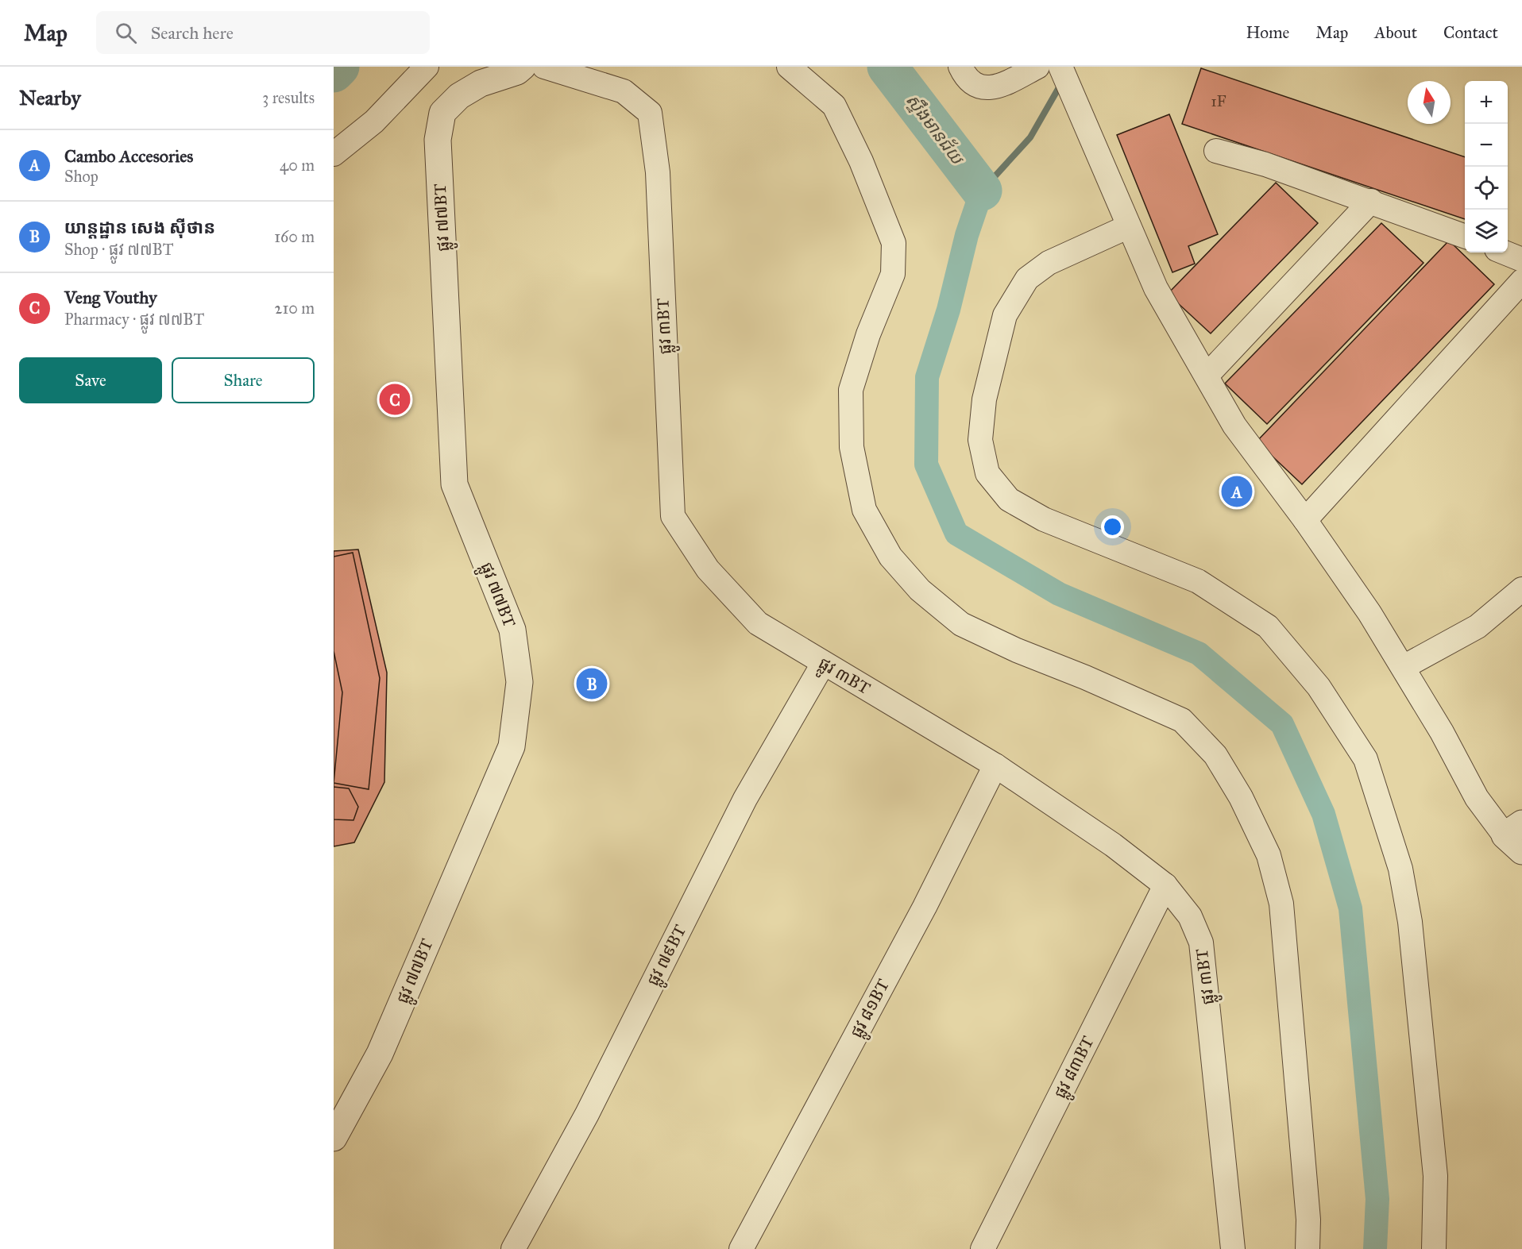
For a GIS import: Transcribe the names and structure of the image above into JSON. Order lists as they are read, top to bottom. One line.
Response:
{"streets":{"street":["ផ្លូវ ៧៧BT","ផ្លូវ ៣BT","ផ្លូវ ៧៩BT","ផ្លូវ ៨១BT","ផ្លូវ ៨៣BT"]},"crossings":[["ផ្លូវ ៣BT","ផ្លូវ ៧៩BT"],["ផ្លូវ ៣BT","ផ្លូវ ៨១BT"],["ផ្លូវ ៣BT","ផ្លូវ ៨៣BT"]],"water":["ស្ទឹងមានជ័យ"],"house_numbers":["1F"],"north":"top","page":{"header":"Map","search":"Search here","nav":["Home","Map","About","Contact"],"heading":["Nearby","3 results"],"map_buttons":["+","−"],"list":[{"mark":"A","name":"Cambo Accesories","note":"Shop","value":"40 m"},{"mark":"B","name":"យាន្ដដ្ឋាន សេង ស៊ីថាន","note":"Shop · ផ្លូវ ៧៧BT","value":"160 m"},{"mark":"C","name":"Veng Vouthy","note":"Pharmacy · ផ្លូវ ៧៧BT","value":"210 m"}],"buttons":["Save","Share"],"pins":["C","A","B"]}}
